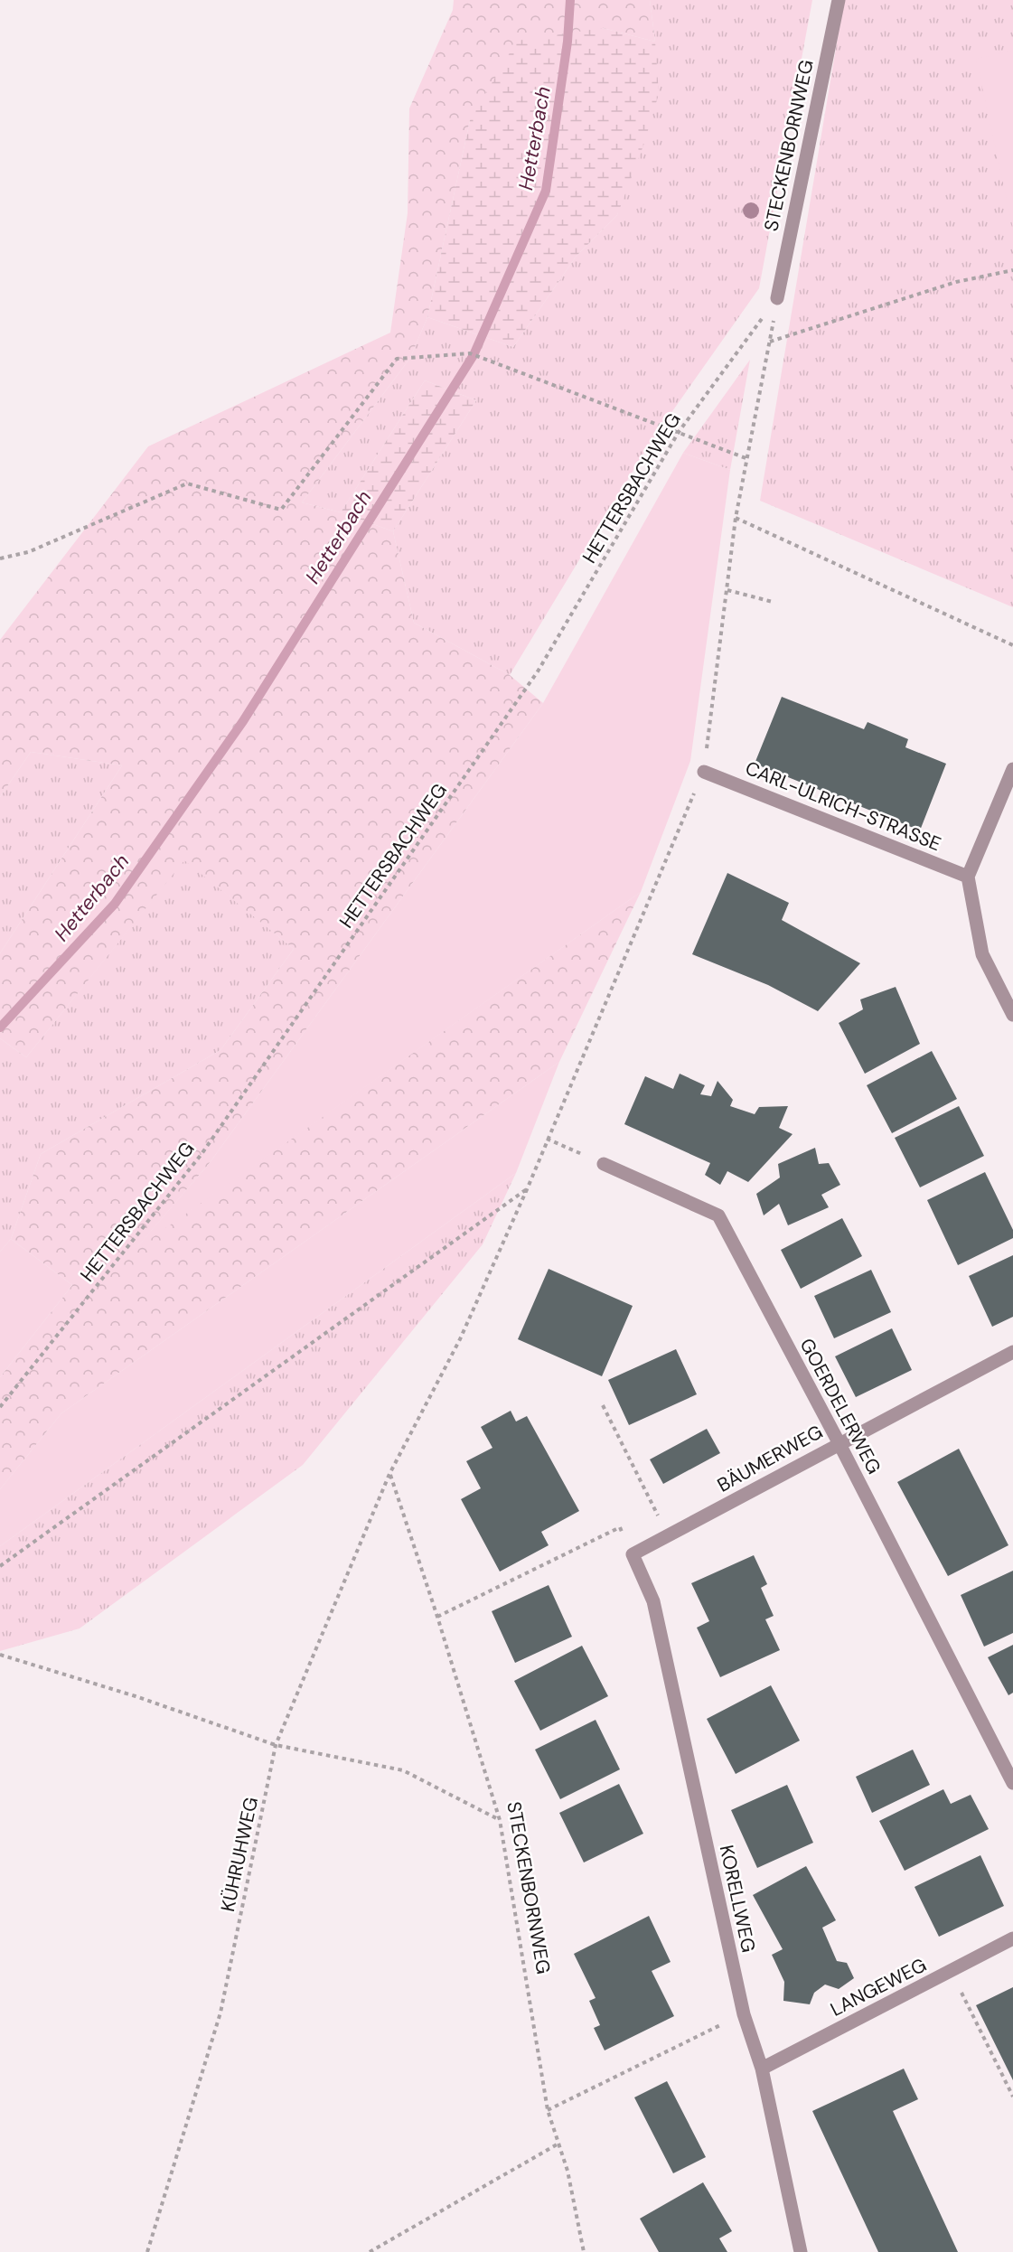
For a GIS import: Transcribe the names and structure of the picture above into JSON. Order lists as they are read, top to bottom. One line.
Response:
{"streets":{"street":["STECKENBORNWEG","CARL-ULRICH-STRASSE","GOERDELERWEG","BÄUMERWEG","KORELLWEG","LANGEWEG"],"path":["HETTERSBACHWEG","KÜHRUHWEG"]},"crossings":[["STECKENBORNWEG","HETTERSBACHWEG"],["STECKENBORNWEG","KÜHRUHWEG"],["HETTERSBACHWEG","KÜHRUHWEG"],["CARL-ULRICH-STRASSE","KÜHRUHWEG"],["GOERDELERWEG","BÄUMERWEG"],["BÄUMERWEG","KORELLWEG"],["KORELLWEG","LANGEWEG"]],"water":["Hetterbach"]}
